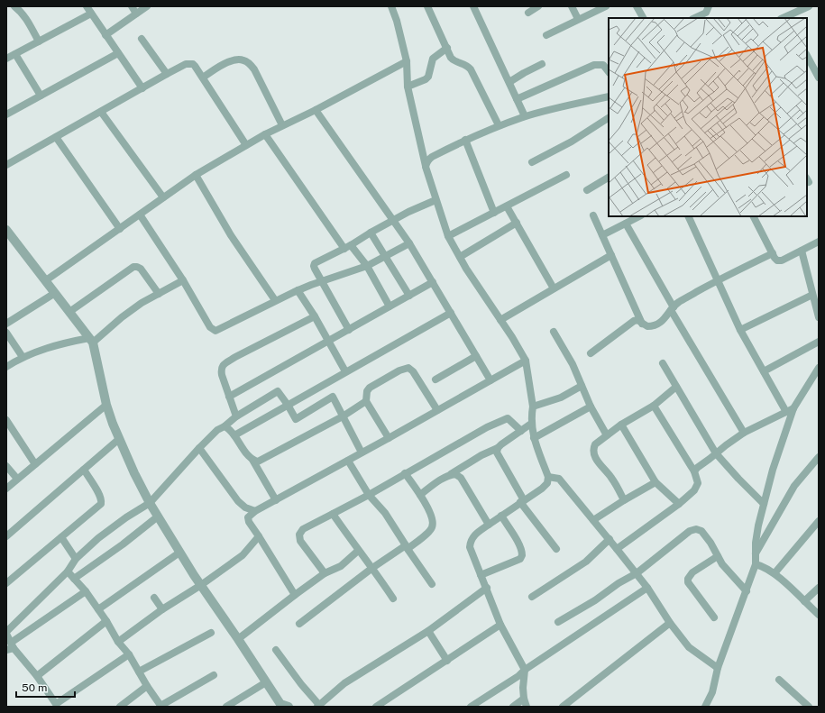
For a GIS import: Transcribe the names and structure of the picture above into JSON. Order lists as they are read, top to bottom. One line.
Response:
{"scale_bar":"50 m"}
